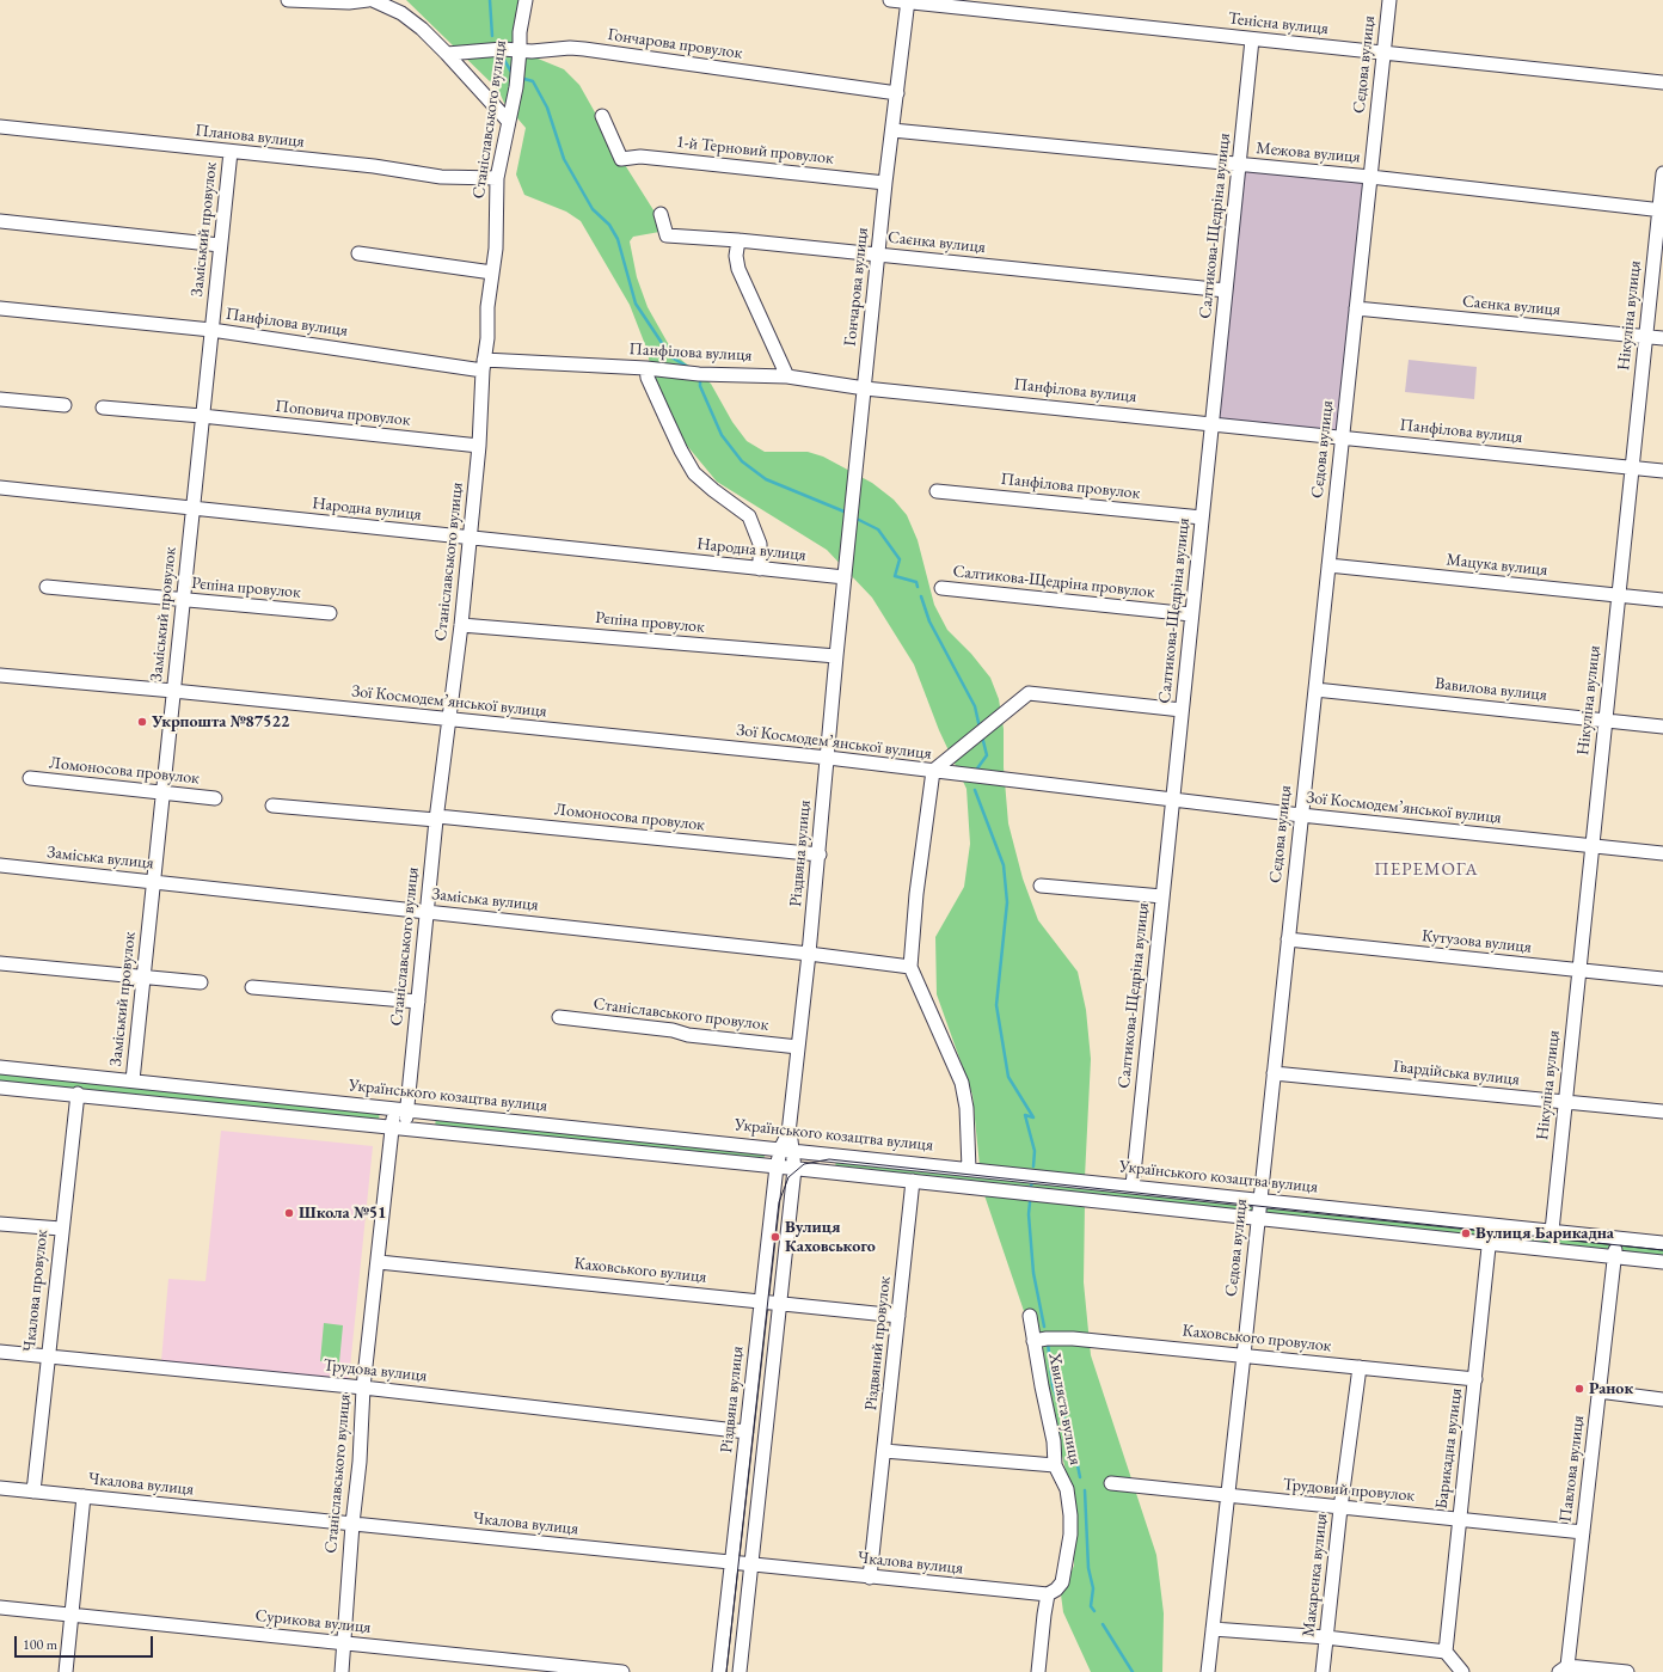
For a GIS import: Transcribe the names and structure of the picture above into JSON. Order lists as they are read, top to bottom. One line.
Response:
{"streets":{"street":["Тенісна вулиця","Гончарова провулок","Сєдова вулиця","Станіславського вулиця","Планова вулиця","1-й Терновий провулок","Межова вулиця","Салтикова-Щедріна вулиця","Заміський провулок","Саєнка вулиця","Гончарова вулиця","Нікуліна вулиця","Панфілова вулиця","Поповича провулок","Панфілова провулок","Народна вулиця","Мацука вулиця","Салтикова-Щедріна провулок","Рєпіна провулок","Вавилова вулиця","Зої Космодем’янської вулиця","Ломоносова провулок","Різдвяна вулиця","Заміська вулиця","Кутузова вулиця","Станіславського провулок","Гвардійська вулиця","Українського козацтва вулиця","Каховського вулиця","Чкалова провулок","Каховського провулок","Різдвяний провулок","Трудова вулиця","Хвиляста вулиця","Барикадна вулиця","Павлова вулиця","Чкалова вулиця","Трудовий провулок","Макаренка вулиця","Сурикова вулиця"]},"crossings":[["Тенісна вулиця","Сєдова вулиця"],["Тенісна вулиця","Салтикова-Щедріна вулиця"],["Тенісна вулиця","Гончарова вулиця"],["Гончарова провулок","Станіславського вулиця"],["Гончарова провулок","Гончарова вулиця"],["Сєдова вулиця","Межова вулиця"],["Сєдова вулиця","Саєнка вулиця"],["Сєдова вулиця","Панфілова вулиця"],["Сєдова вулиця","Мацука вулиця"],["Сєдова вулиця","Вавилова вулиця"],["Сєдова вулиця","Зої Космодем’янської вулиця"],["Сєдова вулиця","Кутузова вулиця"],["Сєдова вулиця","Гвардійська вулиця"],["Сєдова вулиця","Українського козацтва вулиця"],["Сєдова вулиця","Каховського провулок"],["Сєдова вулиця","Трудовий провулок"],["Станіславського вулиця","Планова вулиця"],["Станіславського вулиця","Панфілова вулиця"],["Станіславського вулиця","Поповича провулок"],["Станіславського вулиця","Народна вулиця"],["Станіславського вулиця","Рєпіна провулок"],["Станіславського вулиця","Зої Космодем’янської вулиця"],["Станіславського вулиця","Ломоносова провулок"],["Станіславського вулиця","Заміська вулиця"],["Станіславського вулиця","Українського козацтва вулиця"],["Станіславського вулиця","Каховського вулиця"],["Станіславського вулиця","Трудова вулиця"],["Станіславського вулиця","Чкалова вулиця"],["Станіславського вулиця","Сурикова вулиця"],["Планова вулиця","Заміський провулок"],["1-й Терновий провулок","Гончарова вулиця"],["Межова вулиця","Салтикова-Щедріна вулиця"],["Межова вулиця","Гончарова вулиця"],["Межова вулиця","Нікуліна вулиця"],["Салтикова-Щедріна вулиця","Саєнка вулиця"],["Салтикова-Щедріна вулиця","Панфілова вулиця"],["Салтикова-Щедріна вулиця","Панфілова провулок"],["Салтикова-Щедріна вулиця","Салтикова-Щедріна провулок"],["Салтикова-Щедріна вулиця","Зої Космодем’янської вулиця"],["Салтикова-Щедріна вулиця","Українського козацтва вулиця"],["Заміський провулок","Панфілова вулиця"],["Заміський провулок","Поповича провулок"],["Заміський провулок","Народна вулиця"],["Заміський провулок","Рєпіна провулок"],["Заміський провулок","Зої Космодем’янської вулиця"],["Заміський провулок","Ломоносова провулок"],["Заміський провулок","Заміська вулиця"],["Заміський провулок","Українського козацтва вулиця"],["Саєнка вулиця","Гончарова вулиця"],["Саєнка вулиця","Нікуліна вулиця"],["Гончарова вулиця","Панфілова вулиця"],["Гончарова вулиця","Народна вулиця"],["Гончарова вулиця","Різдвяна вулиця"],["Нікуліна вулиця","Панфілова вулиця"],["Нікуліна вулиця","Мацука вулиця"],["Нікуліна вулиця","Вавилова вулиця"],["Нікуліна вулиця","Зої Космодем’янської вулиця"],["Нікуліна вулиця","Кутузова вулиця"],["Нікуліна вулиця","Гвардійська вулиця"],["Нікуліна вулиця","Українського козацтва вулиця"],["Народна вулиця","Різдвяна вулиця"],["Рєпіна провулок","Різдвяна вулиця"],["Зої Космодем’янської вулиця","Різдвяна вулиця"],["Ломоносова провулок","Різдвяна вулиця"],["Різдвяна вулиця","Заміська вулиця"],["Різдвяна вулиця","Станіславського провулок"],["Різдвяна вулиця","Українського козацтва вулиця"],["Різдвяна вулиця","Каховського вулиця"],["Різдвяна вулиця","Трудова вулиця"],["Різдвяна вулиця","Чкалова вулиця"],["Українського козацтва вулиця","Барикадна вулиця"],["Українського козацтва вулиця","Павлова вулиця"],["Каховського вулиця","Різдвяний провулок"],["Чкалова провулок","Трудова вулиця"],["Чкалова провулок","Чкалова вулиця"],["Каховського провулок","Хвиляста вулиця"],["Каховського провулок","Барикадна вулиця"],["Каховського провулок","Макаренка вулиця"],["Різдвяний провулок","Чкалова вулиця"],["Хвиляста вулиця","Чкалова вулиця"],["Барикадна вулиця","Трудовий провулок"],["Павлова вулиця","Трудовий провулок"],["Трудовий провулок","Макаренка вулиця"]],"districts":["ПЕРЕМОГА"],"places":["Укрпошта №87522","Школа №51","Вулиця Барикадна","Вулиця Каховського","Ранок"],"scale_bar":"100 m"}
